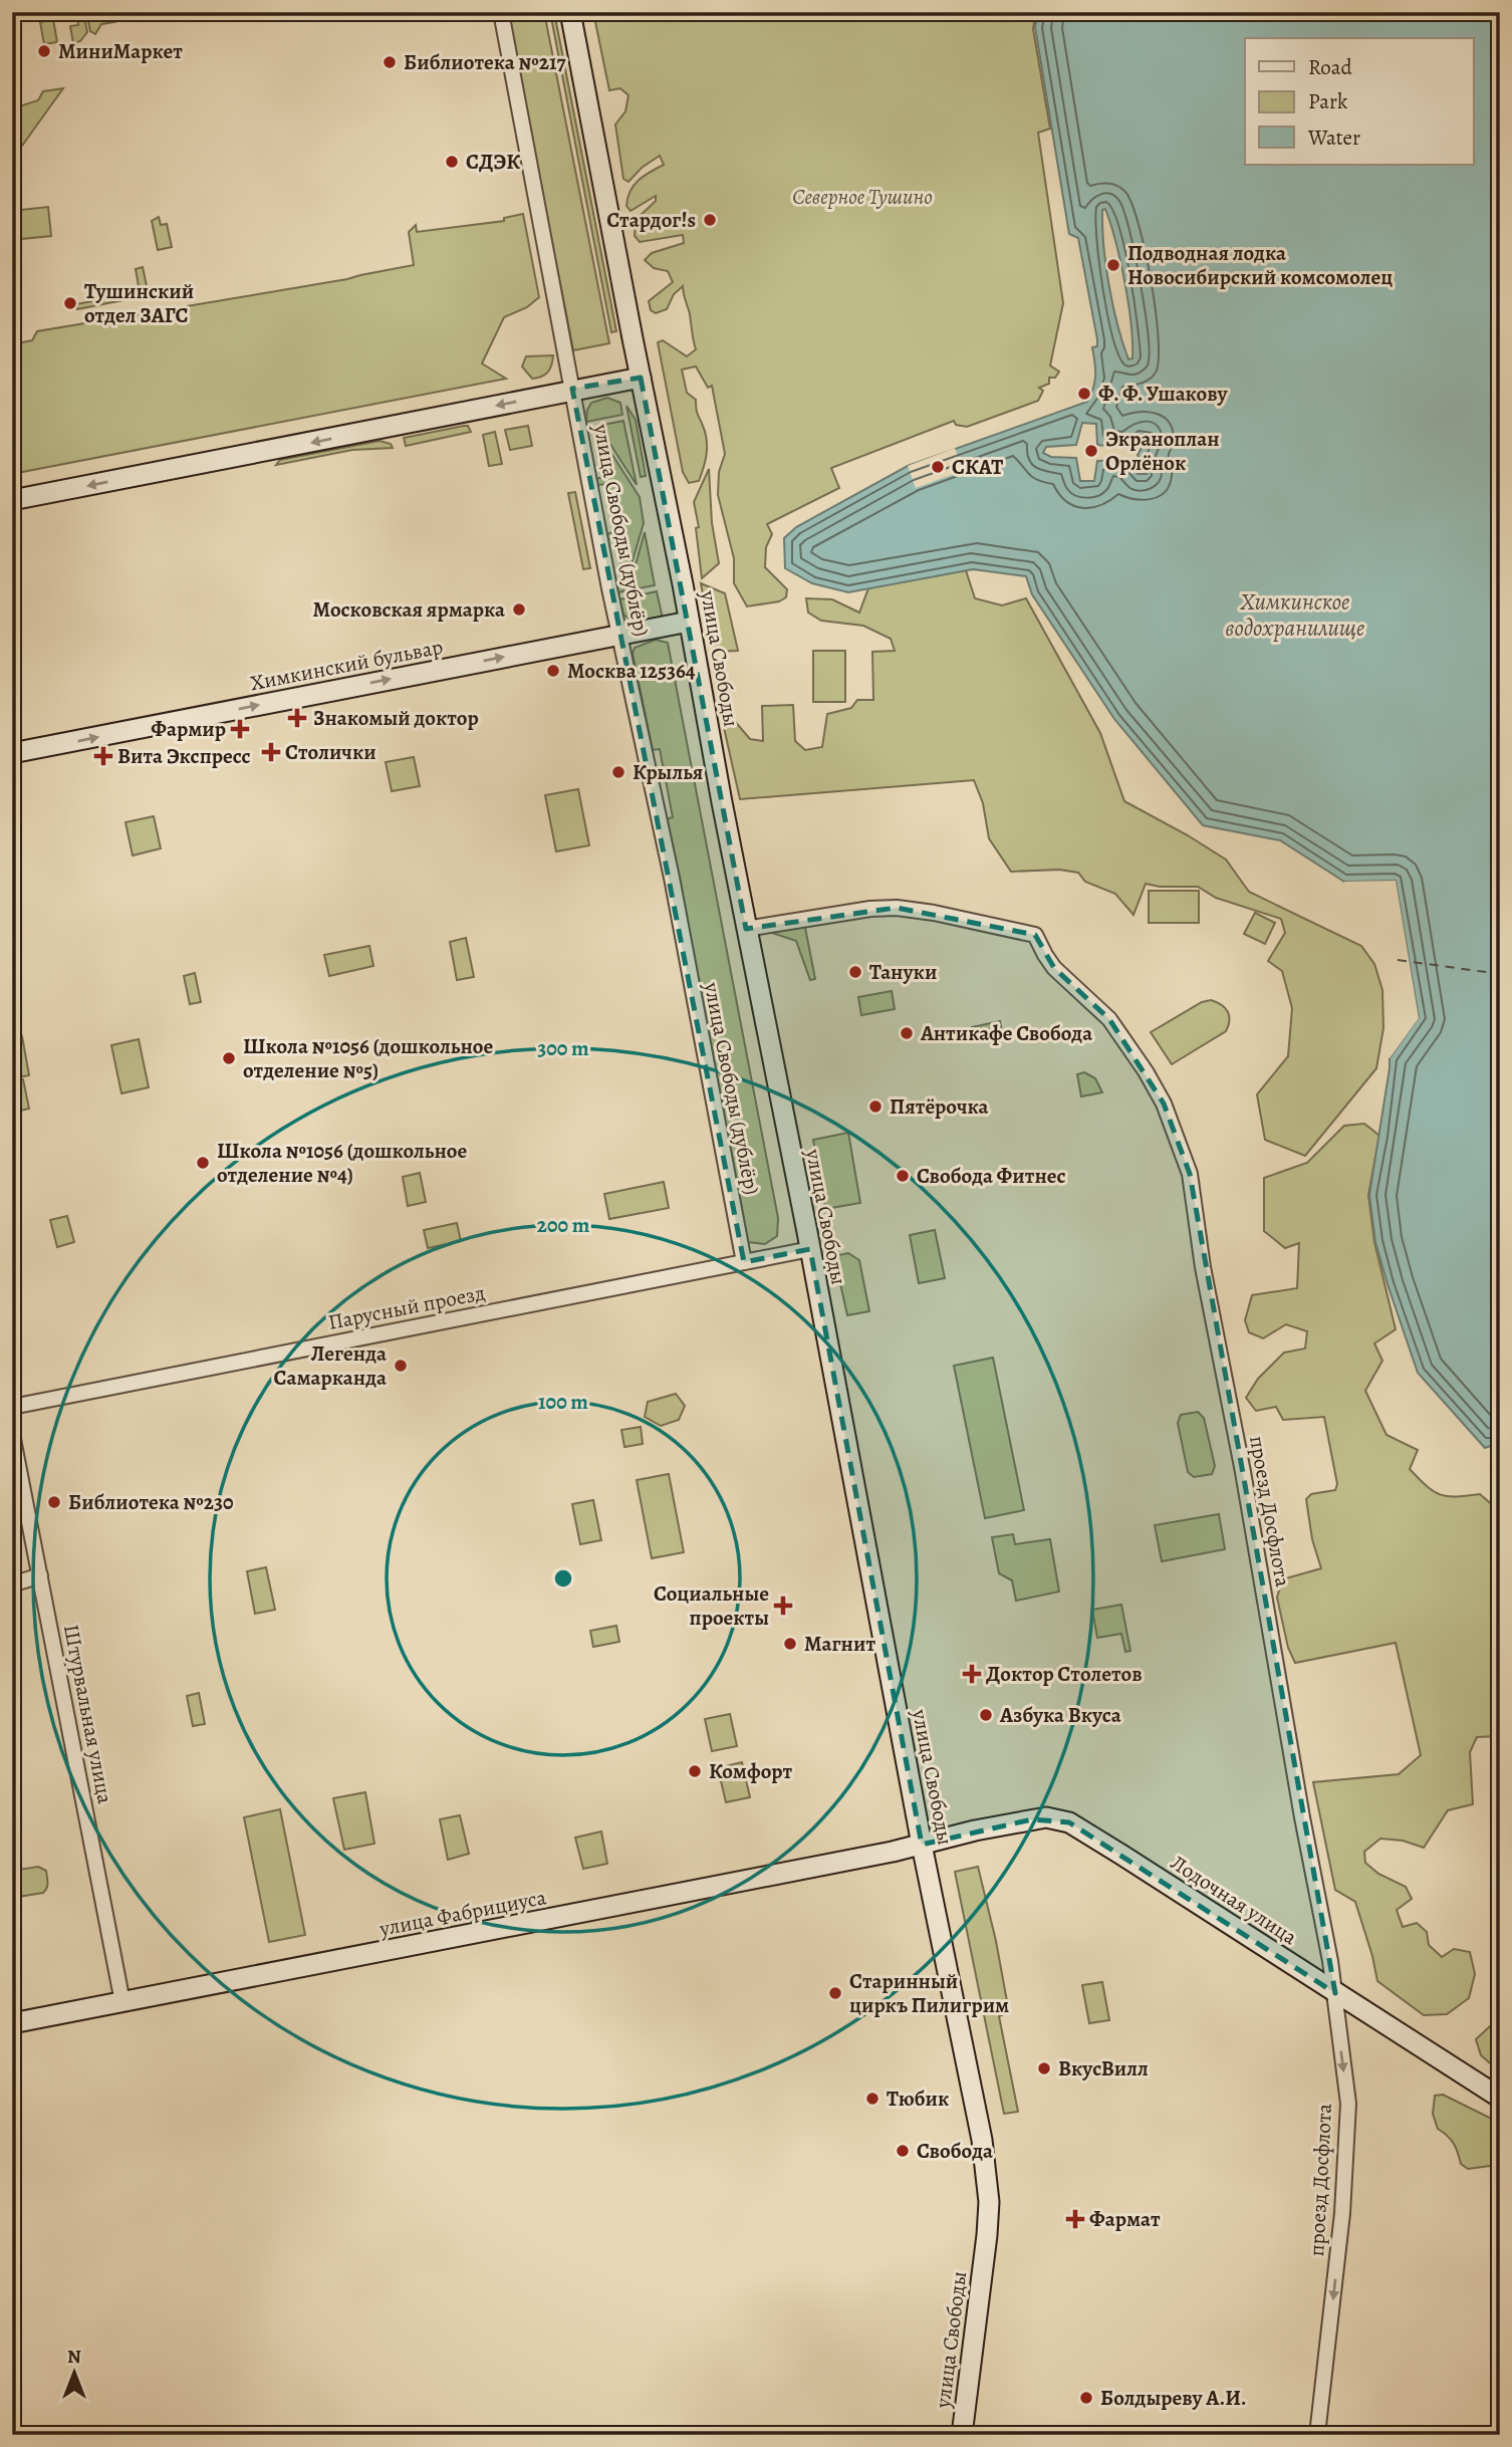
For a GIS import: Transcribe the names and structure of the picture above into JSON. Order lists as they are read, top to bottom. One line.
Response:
{"streets":{"main road":["улица Свободы","Химкинский бульвар","Лодочная улица","улица Фабрициуса"],"street":["улица Свободы (дублёр)","Парусный проезд","проезд Досфлота","Штурвальная улица"]},"crossings":[["улица Свободы (дублёр)","Химкинский бульвар"],["улица Свободы (дублёр)","Парусный проезд"],["улица Свободы","Химкинский бульвар"],["улица Свободы","Парусный проезд"],["улица Свободы","проезд Досфлота"],["улица Свободы","Лодочная улица"],["улица Свободы","улица Фабрициуса"],["проезд Досфлота","Лодочная улица"],["Штурвальная улица","улица Фабрициуса"],["Лодочная улица","улица Фабрициуса"]],"one_way":["Химкинский бульвар"],"water":["Химкинское водохранилище"],"parks":["Северное Тушино"],"places":{"other":["МиниМаркет","Библиотека №217","СДЭК","Стардог!s","Подводная лодка Новосибирский комсомолец","Тушинский отдел ЗАГС","Ф. Ф. Ушакову","Экраноплан Орлёнок","СКАТ","Московская ярмарка","Москва 125364","Крылья","Тануки","Антикафе Свобода","Школа №1056 (дошкольное отделение №5)","Пятёрочка","Школа №1056 (дошкольное отделение №4)","Свобода Фитнес","Легенда Самарканда","Библиотека №230","Магнит","Азбука Вкуса","Комфорт","Старинный циркъ Пилигрим","ВкусВилл","Тюбик","Свобода","Болдыреву А.И."],"health":["Знакомый доктор","Фармир","Столички","Вита Экспресс","Социальные проекты","Доктор Столетов","Фармат"]},"legend":["Road","Park","Water"],"north":"top","rings":["300 m","200 m","100 m"]}
